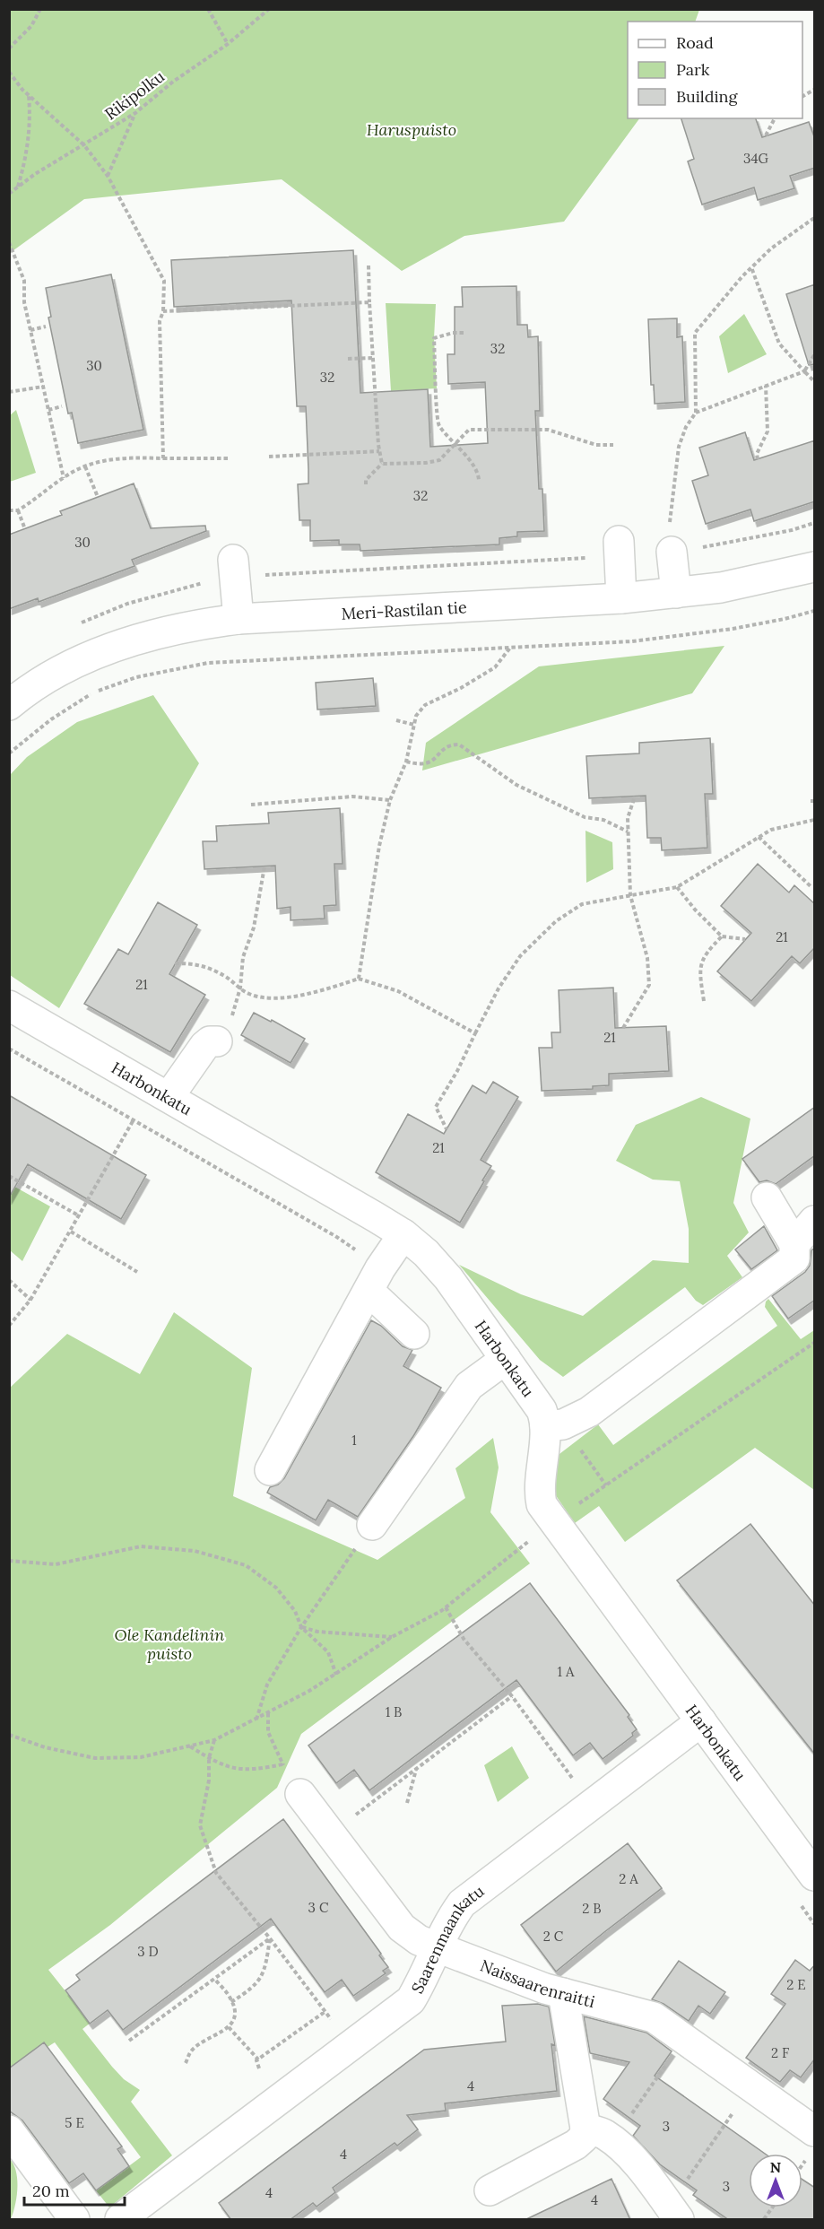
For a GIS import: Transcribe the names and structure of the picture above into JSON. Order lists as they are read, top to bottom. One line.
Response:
{"streets":{"street":["Meri-Rastilan tie","Harbonkatu","Saarenmaankatu","Naissaarenraitti"],"path":["Rikipolku"]},"crossings":[["Harbonkatu","Saarenmaankatu"],["Saarenmaankatu","Naissaarenraitti"]],"parks":["Haruspuisto","Ole Kandelinin puisto"],"house_numbers":["34G","32","30","32","32","30","21","21","21","21","1","1 A","1 B","2 A","3 C","2 B","2 C","3 D","2 E","2 F","4","5 E","3","4","3","4","4"],"legend":["Road","Park","Building"],"scale_bar":"20 m","north":"top"}
